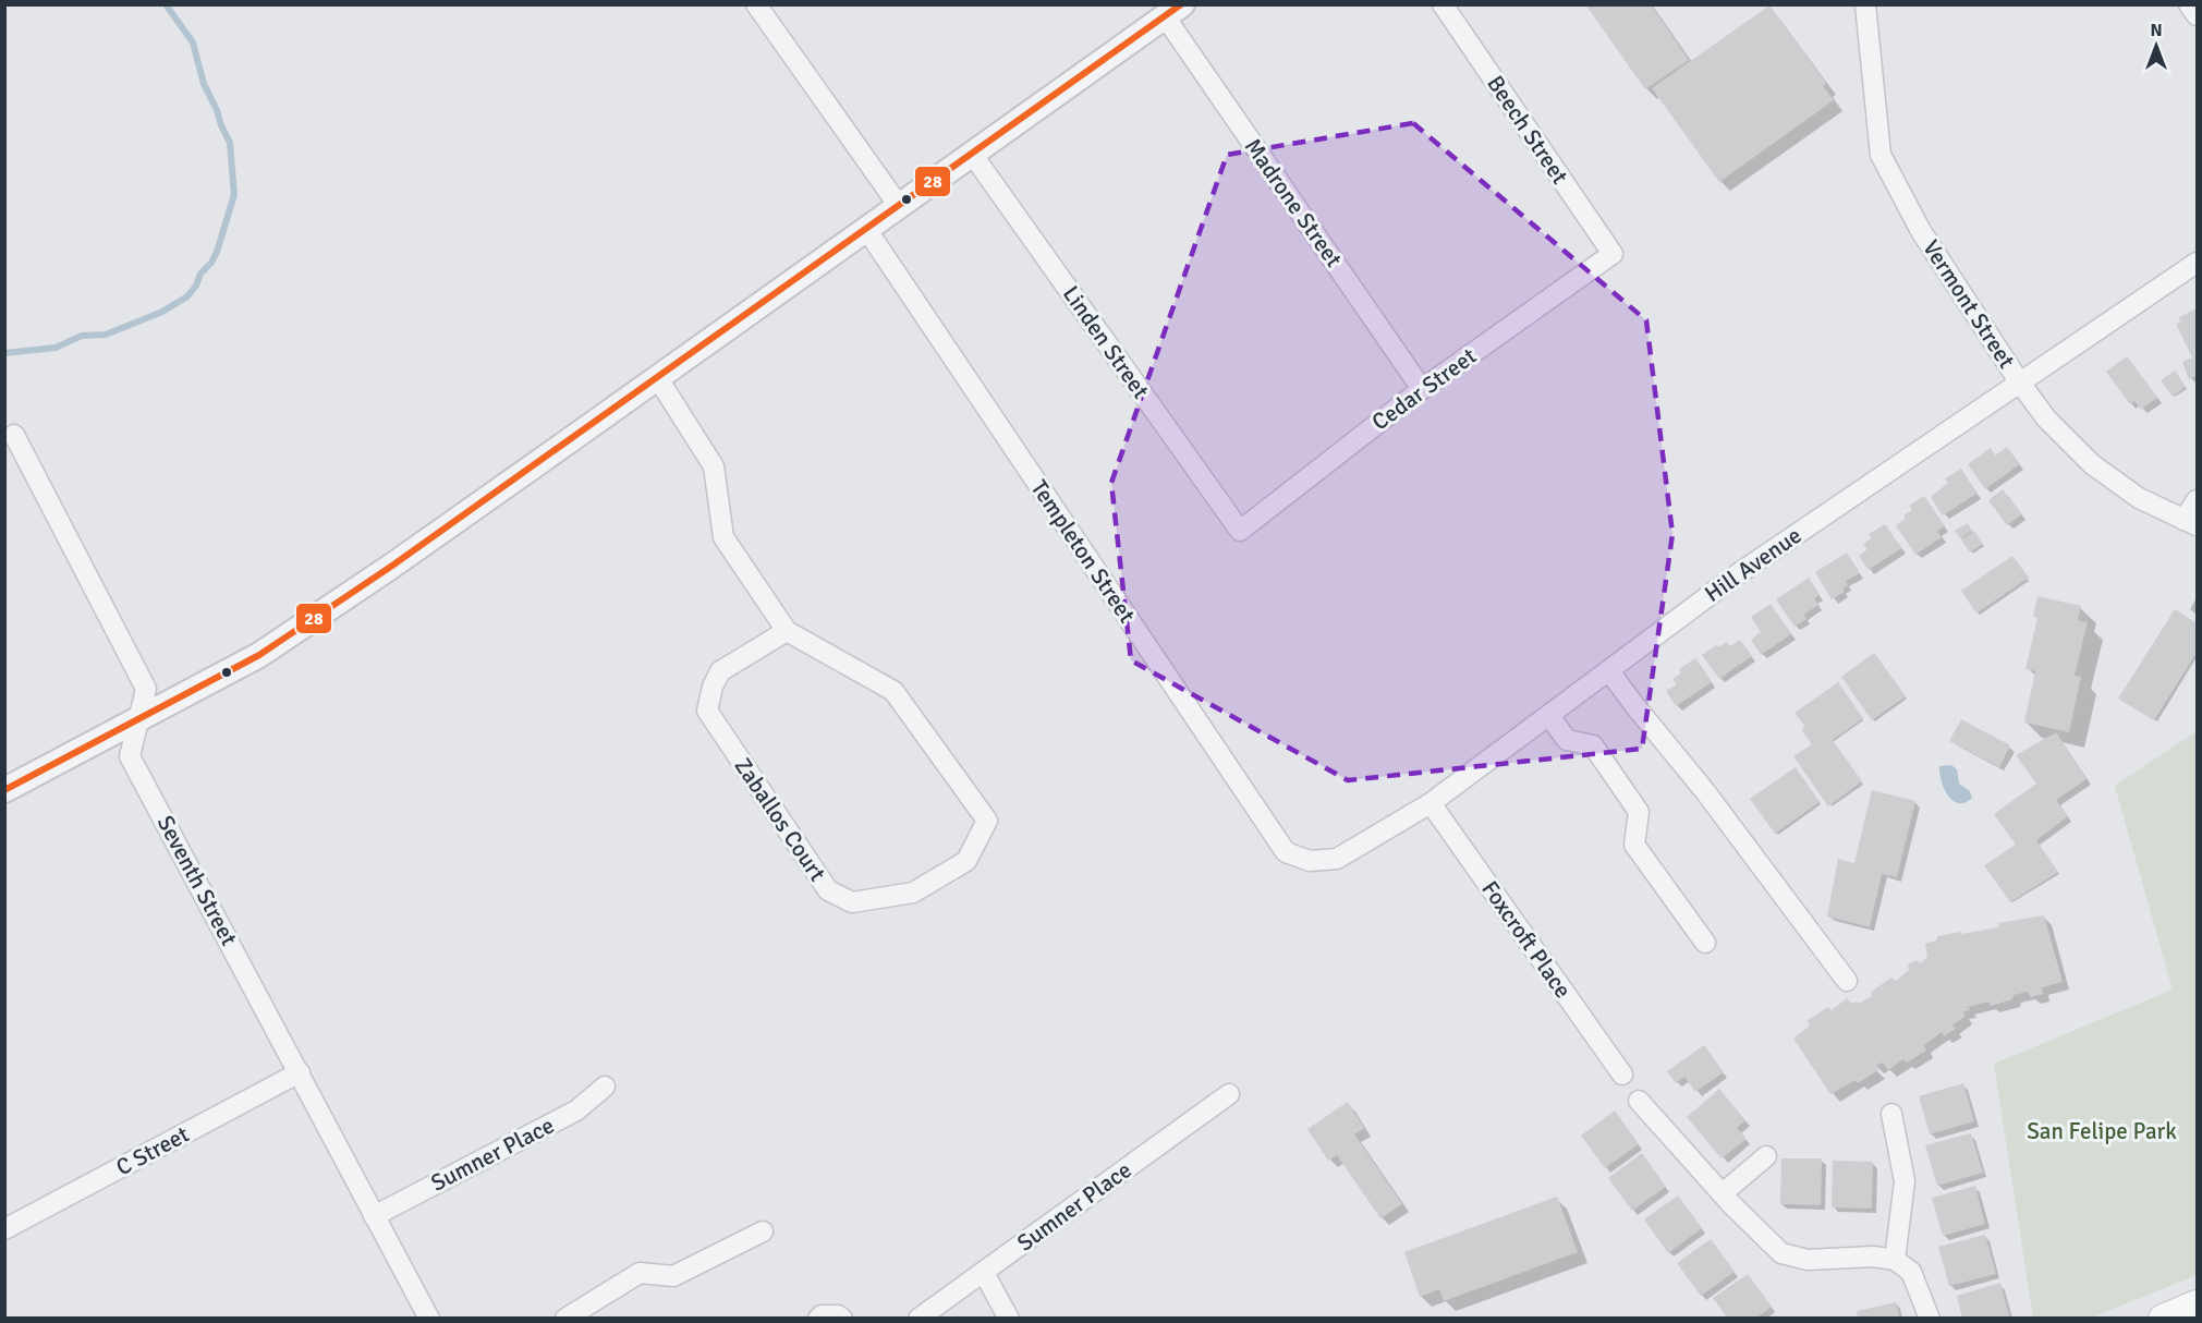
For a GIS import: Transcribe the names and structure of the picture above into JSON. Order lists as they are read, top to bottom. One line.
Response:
{"streets":{"street":["Beech Street","Madrone Street","Vermont Street","Linden Street","Cedar Street","Templeton Street","Hill Avenue","Zaballos Court","Seventh Street","Foxcroft Place","C Street","Sumner Place"]},"crossings":[["Beech Street","Cedar Street"],["Madrone Street","Cedar Street"],["Vermont Street","Hill Avenue"],["Linden Street","Cedar Street"],["Templeton Street","Hill Avenue"],["Hill Avenue","Foxcroft Place"],["Seventh Street","C Street"],["Seventh Street","Sumner Place"]],"parks":["San Felipe Park"],"lines":["transit line 28"],"north":"top"}
